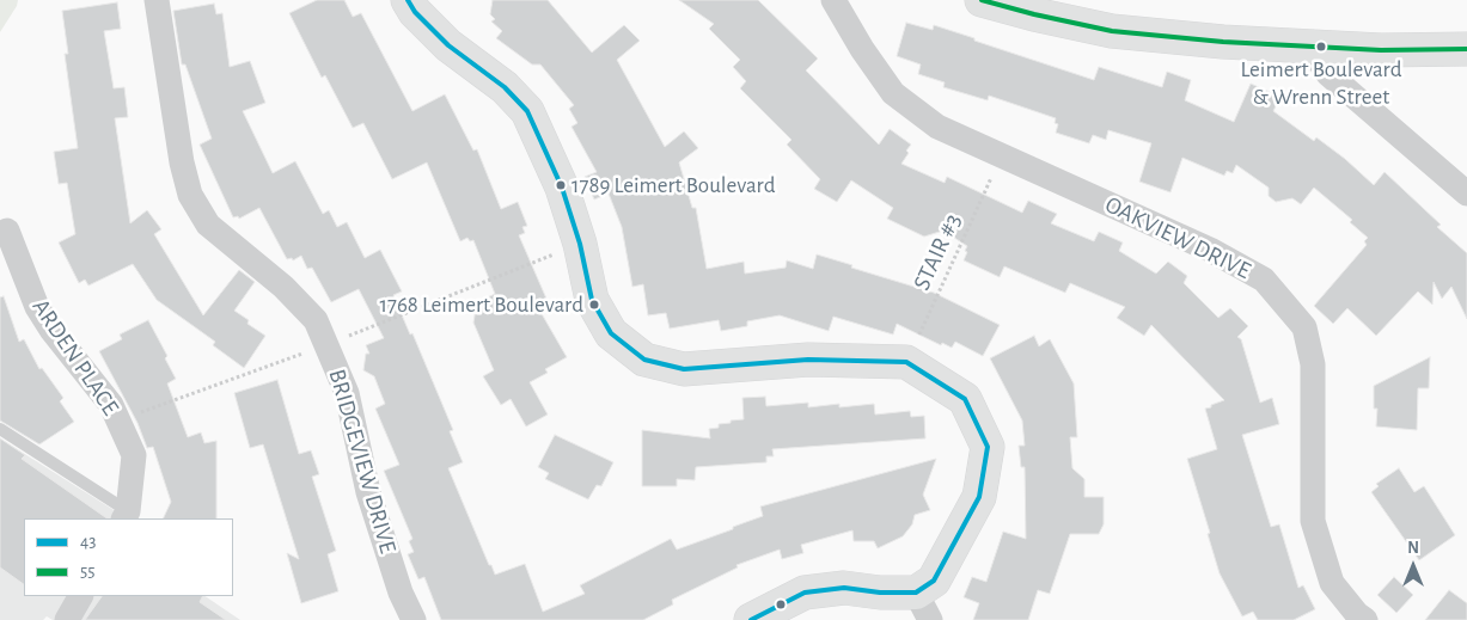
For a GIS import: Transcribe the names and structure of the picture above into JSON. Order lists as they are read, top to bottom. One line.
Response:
{"streets":{"street":["OAKVIEW DRIVE","ARDEN PLACE","BRIDGEVIEW DRIVE"],"path":["STAIR #3"]},"crossings":[["OAKVIEW DRIVE","STAIR #3"]],"places":["Leimert Boulevard & Wrenn Street","1789 Leimert Boulevard","1768 Leimert Boulevard"],"lines":["transit line 43","transit line 55"],"legend":["43","55"],"north":"top"}
